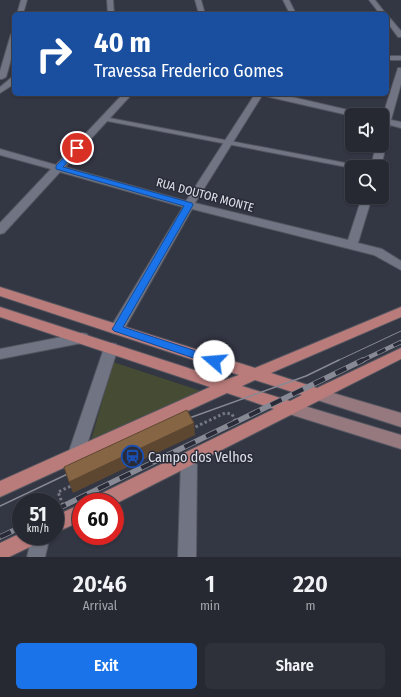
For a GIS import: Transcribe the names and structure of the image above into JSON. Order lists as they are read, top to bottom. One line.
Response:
{"streets":{"street":["RUA DOUTOR MONTE"]},"places":{"station":["Campo dos Velhos"]},"page":{"turn":["40 m","Travessa Frederico Gomes"],"speed":"51 km/h","limit":"60","eta":["20:46","Arrival","1","min","220","m"],"buttons":["Exit","Share"]}}
